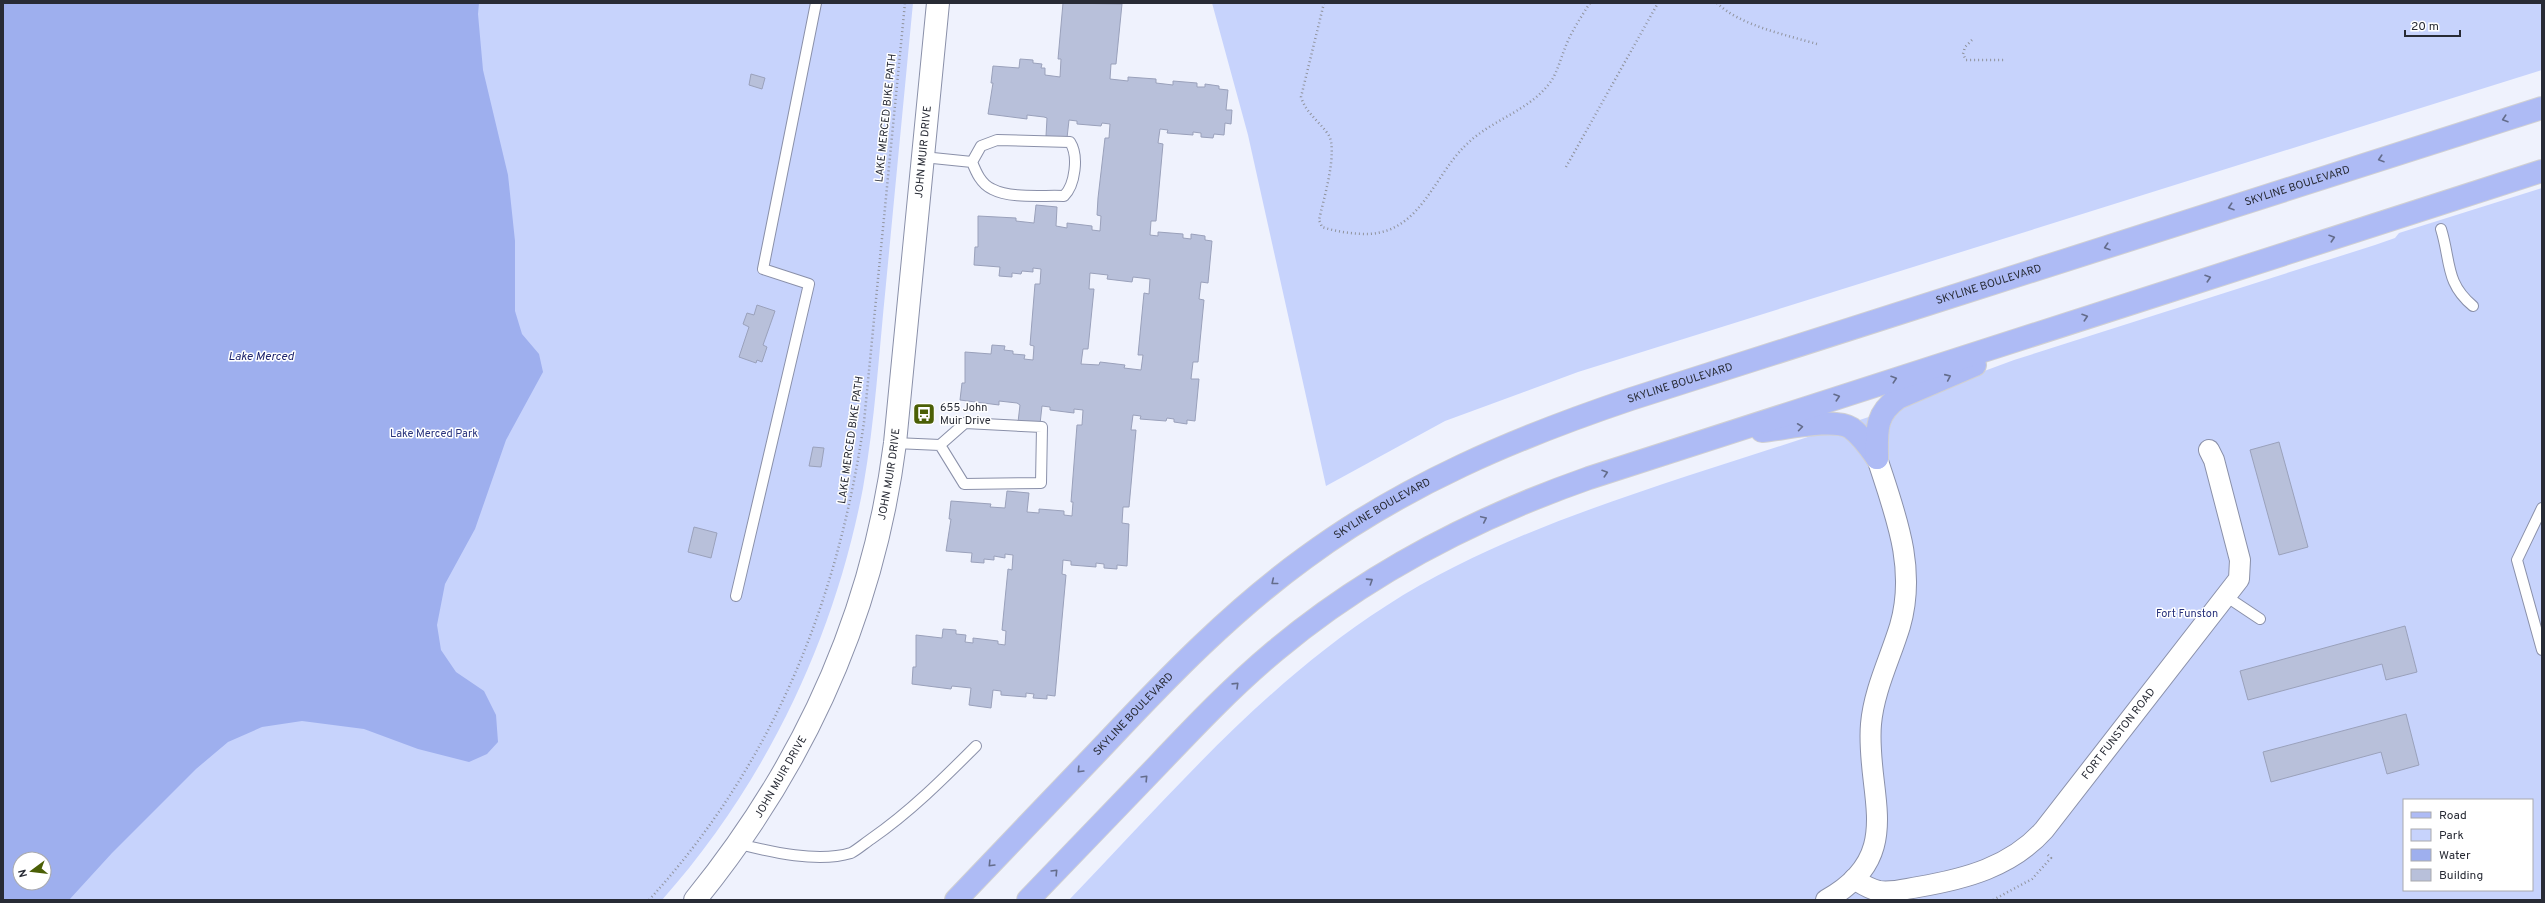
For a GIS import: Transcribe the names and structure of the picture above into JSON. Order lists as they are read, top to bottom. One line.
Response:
{"streets":{"main road":["SKYLINE BOULEVARD"],"street":["JOHN MUIR DRIVE","FORT FUNSTON ROAD"],"path":["LAKE MERCED BIKE PATH"]},"water":["Lake Merced"],"parks":["Lake Merced Park","Fort Funston"],"places":{"bus stop":["655 John Muir Drive"]},"legend":["Road","Park","Water","Building"],"scale_bar":"20 m","north":"left"}
